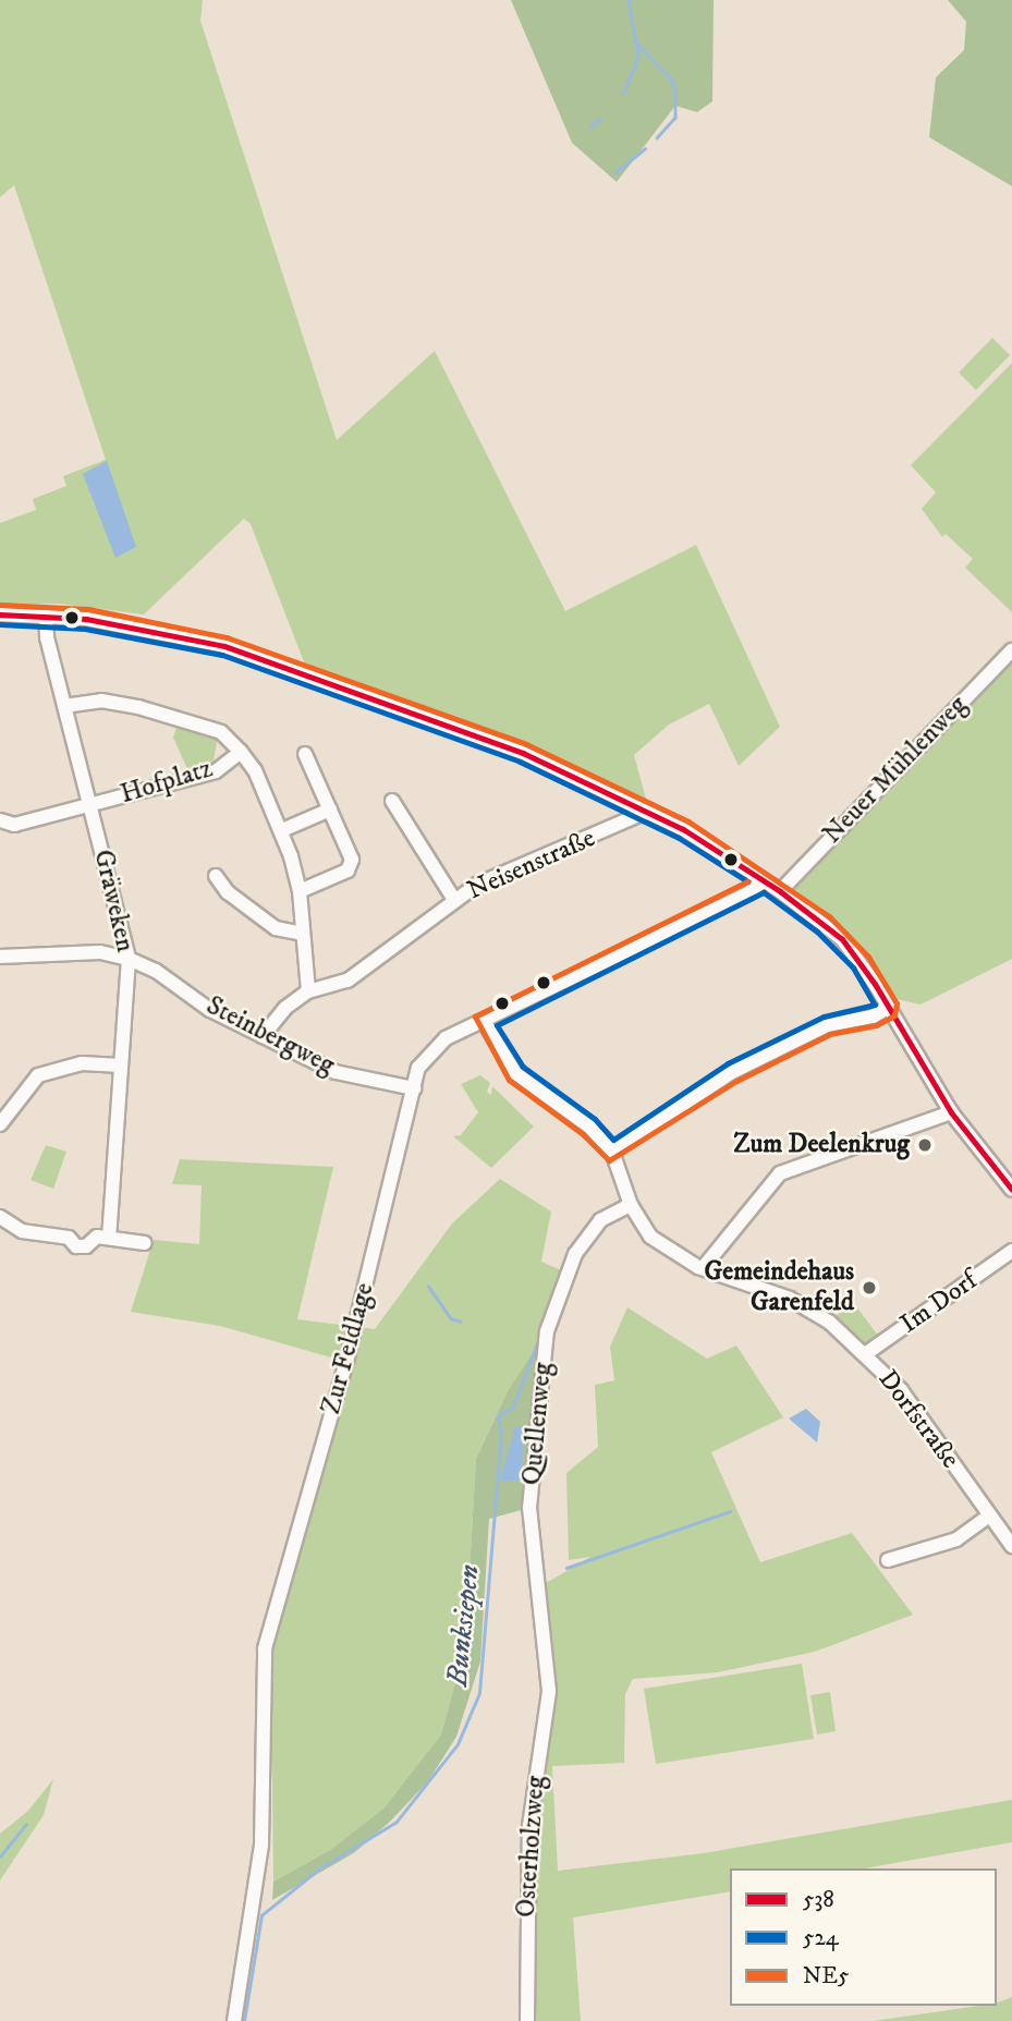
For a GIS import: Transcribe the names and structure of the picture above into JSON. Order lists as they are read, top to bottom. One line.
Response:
{"streets":{"street":["Neuer Mühlenweg","Hofplatz","Neisenstraße","Gräweken","Steinbergweg","Im Dorf","Zur Feldlage","Dorfstraße","Quellenweg","Osterholzweg"]},"crossings":[["Hofplatz","Gräweken"],["Neisenstraße","Steinbergweg"],["Gräweken","Steinbergweg"],["Steinbergweg","Zur Feldlage"],["Im Dorf","Dorfstraße"],["Zur Feldlage","Dorfstraße"],["Dorfstraße","Quellenweg"],["Quellenweg","Osterholzweg"]],"water":["Bunksiepen"],"places":["Zum Deelenkrug","Gemeindehaus Garenfeld"],"lines":["transit line NE5","transit line 538","transit line 524"],"legend":["538","524","NE5"]}
